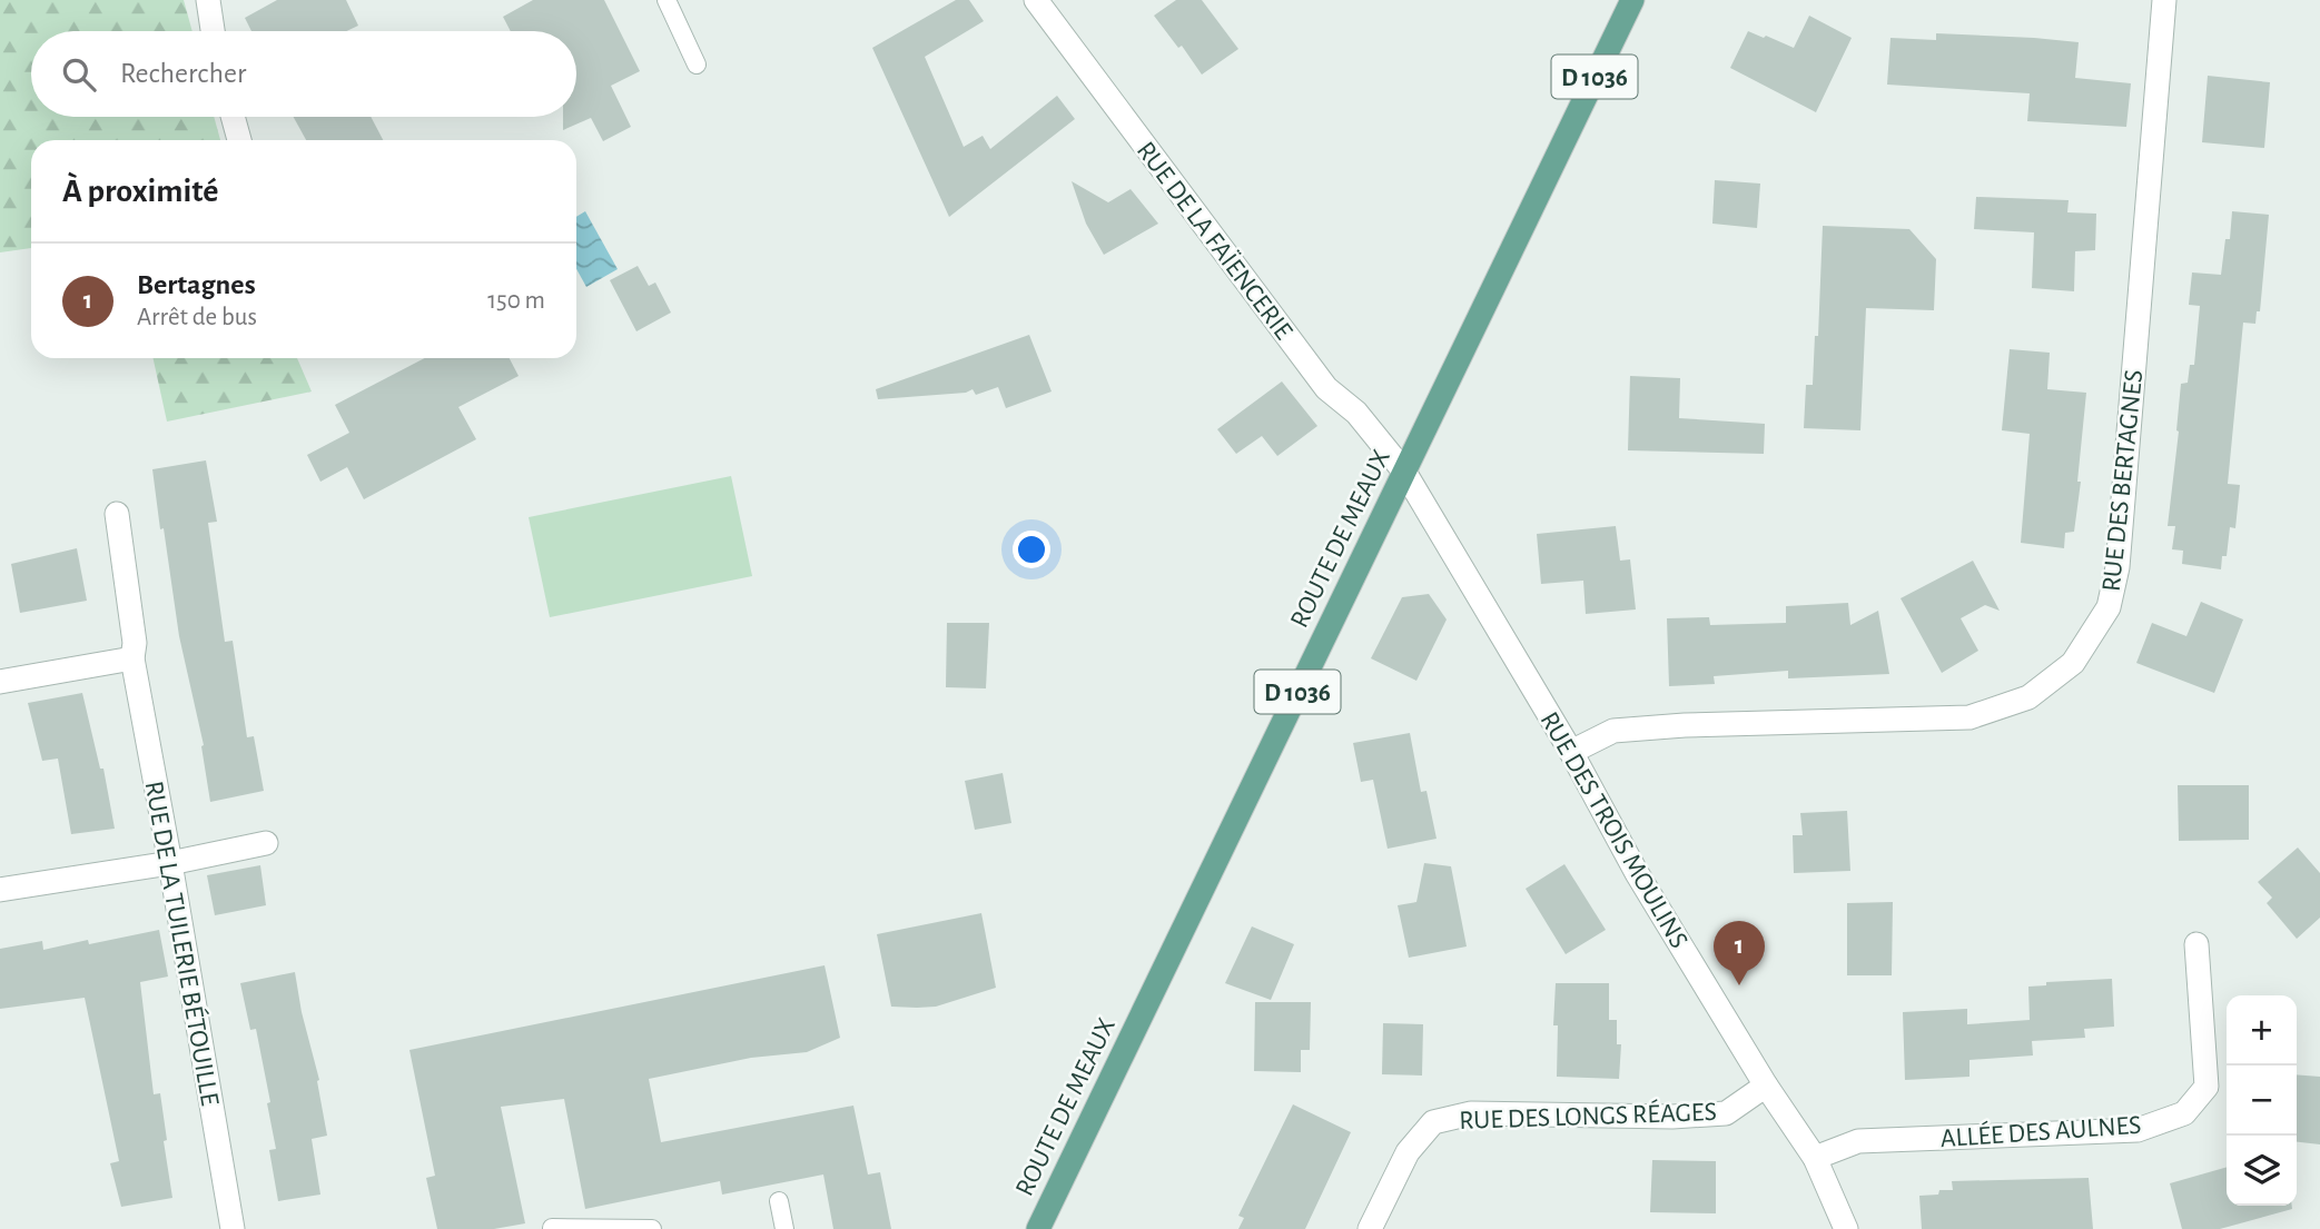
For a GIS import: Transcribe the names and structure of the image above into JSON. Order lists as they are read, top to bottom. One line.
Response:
{"streets":{"main road":["D 1036","ROUTE DE MEAUX"],"street":["RUE DE LA FAÏENCERIE","RUE DES BERTAGNES","RUE DES TROIS MOULINS","RUE DE LA TUILERIE BÉTOUILLE","RUE DES LONGS RÉAGES","ALLÉE DES AULNES"]},"crossings":[["RUE DE LA FAÏENCERIE","ROUTE DE MEAUX"],["RUE DE LA FAÏENCERIE","RUE DES TROIS MOULINS"],["RUE DES BERTAGNES","RUE DES TROIS MOULINS"],["ROUTE DE MEAUX","RUE DES TROIS MOULINS"],["RUE DES TROIS MOULINS","RUE DES LONGS RÉAGES"],["RUE DES TROIS MOULINS","ALLÉE DES AULNES"]],"page":{"search":"Rechercher","heading":"À proximité","list":[{"mark":"1","name":"Bertagnes","note":"Arrêt de bus","value":"150 m"}],"pins":"1","map_buttons":["+","−"]}}
